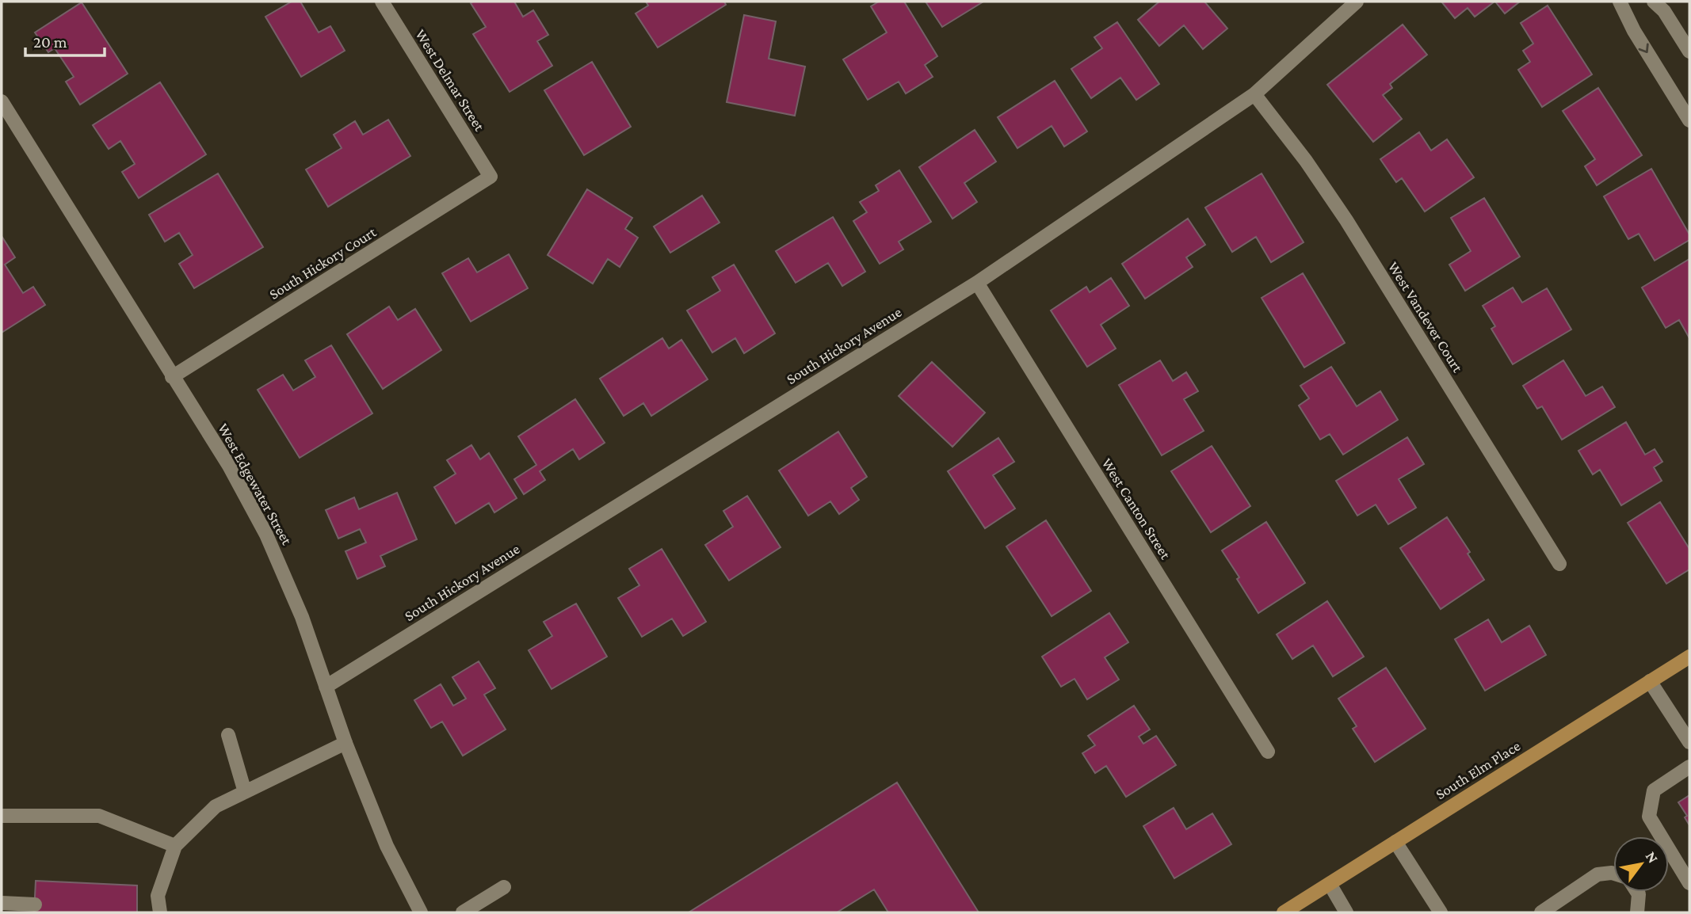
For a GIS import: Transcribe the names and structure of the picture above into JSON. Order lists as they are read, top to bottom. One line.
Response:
{"streets":{"main road":["South Elm Place"],"street":["West Delmar Street","South Hickory Court","West Vandever Court","South Hickory Avenue","West Edgewater Street","West Canton Street"]},"crossings":[["West Delmar Street","South Hickory Court"],["South Hickory Court","West Edgewater Street"],["West Vandever Court","South Hickory Avenue"],["South Hickory Avenue","West Edgewater Street"],["South Hickory Avenue","West Canton Street"]],"scale_bar":"20 m","north":"top right"}
